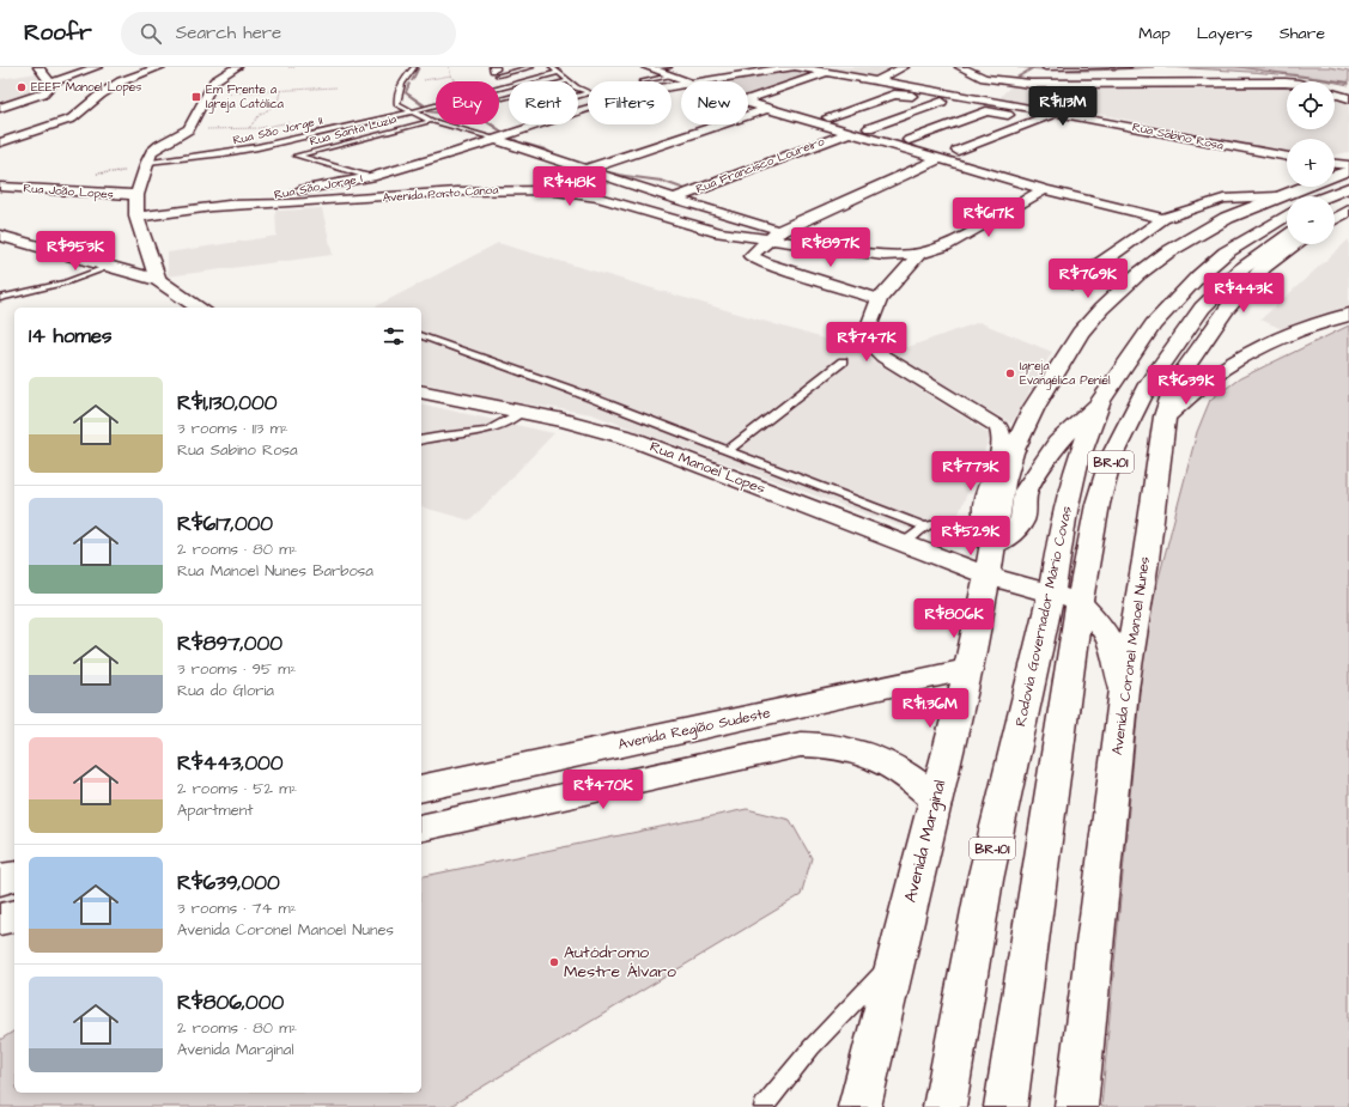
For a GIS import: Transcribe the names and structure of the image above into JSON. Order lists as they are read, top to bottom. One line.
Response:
{"streets":{"street":["Rua Sabino Rosa","Rua Francisco Loureiro","Rua São Jorge I","Rua João Lopes","Avenida Porto Canoa","BR-101","Rua Manoel Lopes","Rodovia Governador Mário Covas","Avenida Coronel Manoel Nunes","Avenida Região Sudeste","Avenida Marginal"],"lane":["Rua São Jorge II","Rua Santa Luzia"]},"crossings":[["Rua Santa Luzia","Rua São Jorge I"],["Rua São Jorge I","Avenida Porto Canoa"],["Rua Manoel Lopes","Rodovia Governador Mário Covas"],["Rua Manoel Lopes","Avenida Marginal"],["Avenida Região Sudeste","Avenida Marginal"]],"places":{"other":["EEEF Manoel Lopes","Igreja Evangélica Peniel","Autódromo Mestre Álvaro"],"transit":["Em Frente a Igreja Católica"]},"page":{"header":"Roofr","search":"Search here","nav":["Map","Layers","Share"],"map_buttons":["+","−"],"chip":["Buy","Rent","Filters","New"],"price":["R$1.13M","R$418K","R$617K","R$897K","R$953K","R$769K","R$443K","R$747K","R$639K","R$773K","R$529K","R$806K","R$1.36M","R$470K"],"heading":"14 homes","list":[{"name":"R$1,130,000","note":"3 rooms · 113 m² · Rua Sabino Rosa"},{"name":"R$617,000","note":"2 rooms · 80 m² · Rua Manoel Nunes Barbosa"},{"name":"R$897,000","note":"3 rooms · 95 m² · Rua do Gloria"},{"name":"R$443,000","note":"2 rooms · 52 m² · Apartment"},{"name":"R$639,000","note":"3 rooms · 74 m² · Avenida Coronel Manoel Nunes"},{"name":"R$806,000","note":"2 rooms · 80 m² · Avenida Marginal"}]}}
